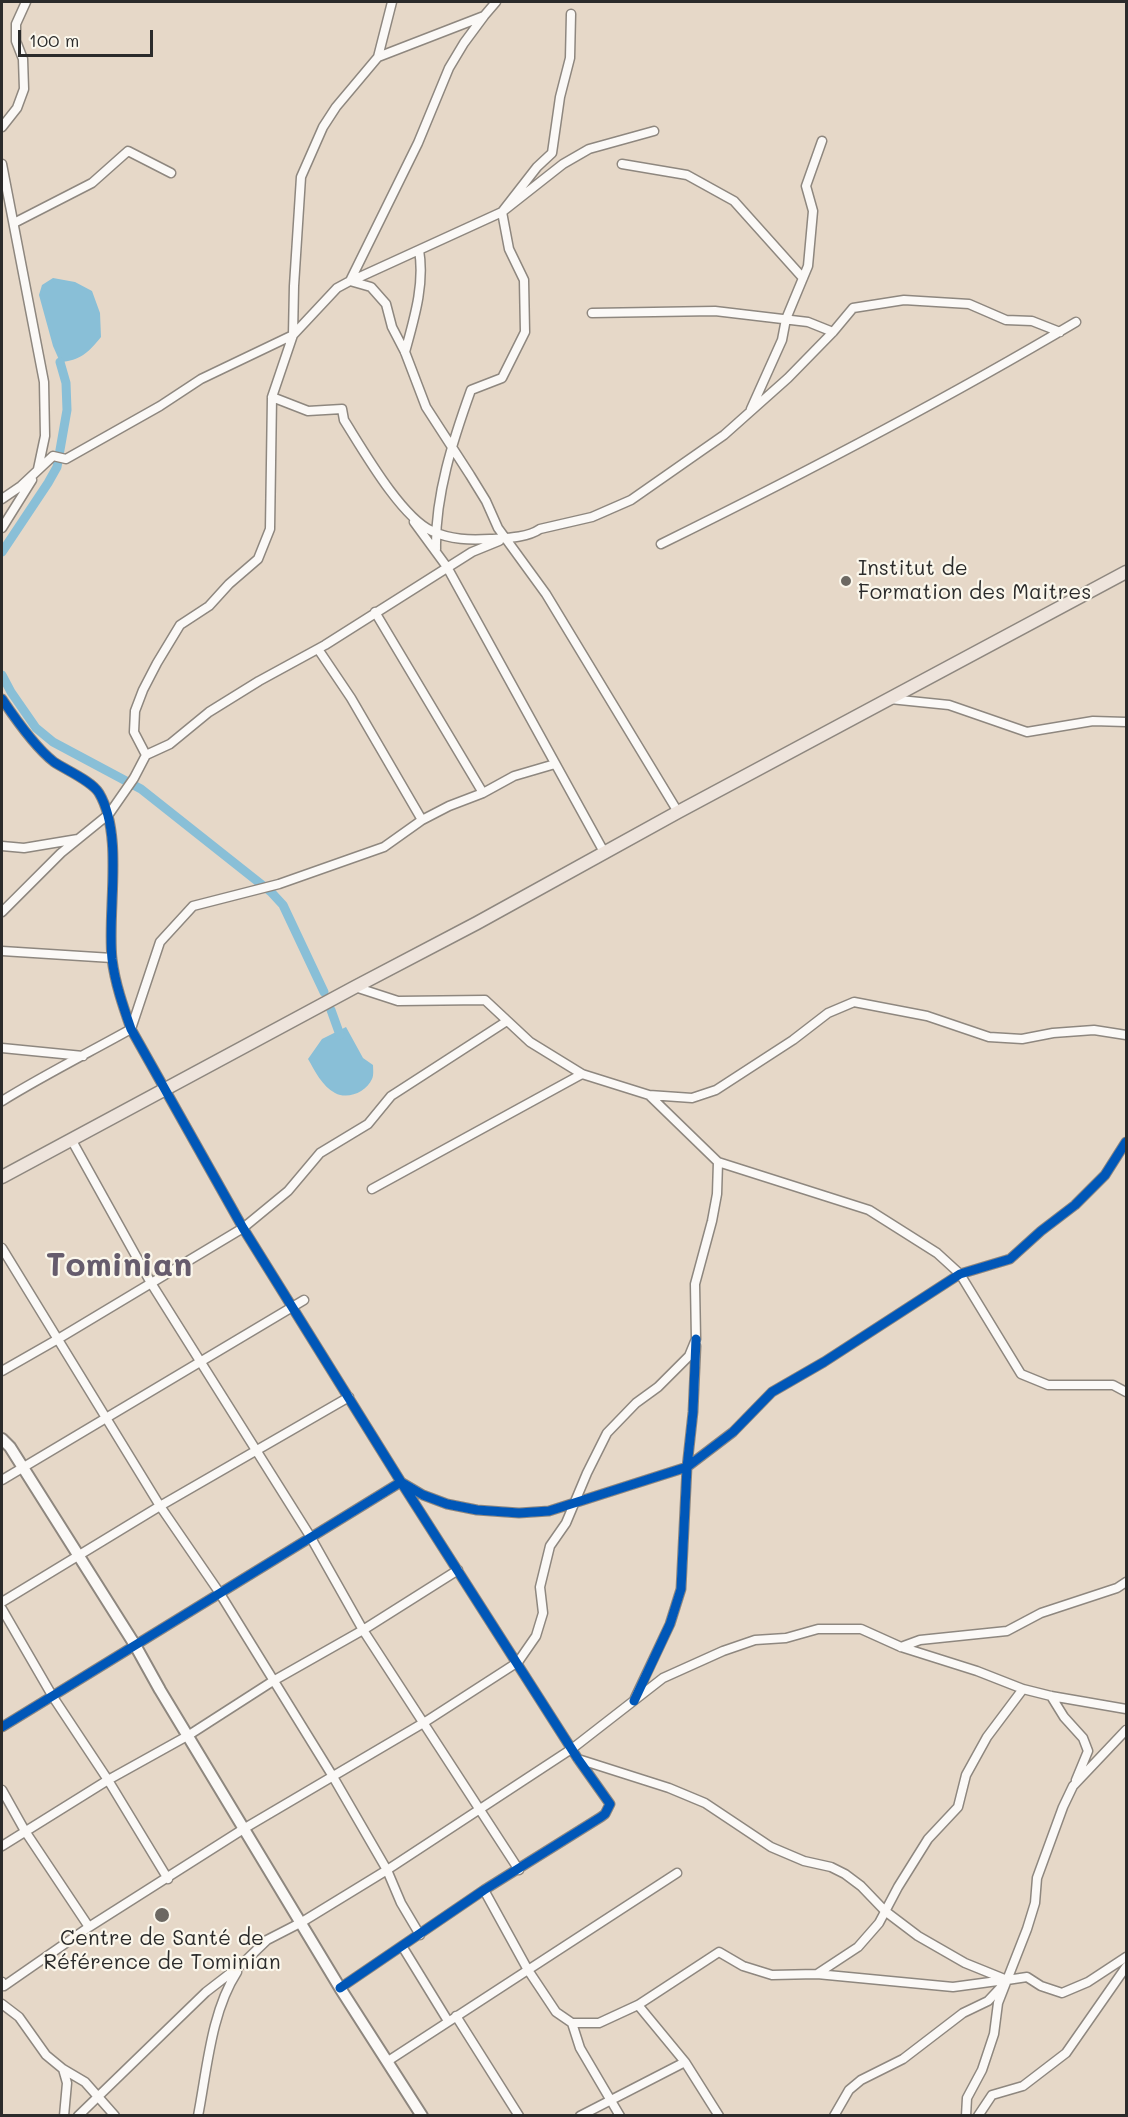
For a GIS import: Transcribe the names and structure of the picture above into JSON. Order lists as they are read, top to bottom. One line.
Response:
{"districts":["Tominian"],"places":["Institut de Formation des Maitres","Centre de Santé de Référence de Tominian"],"scale_bar":"100 m"}
